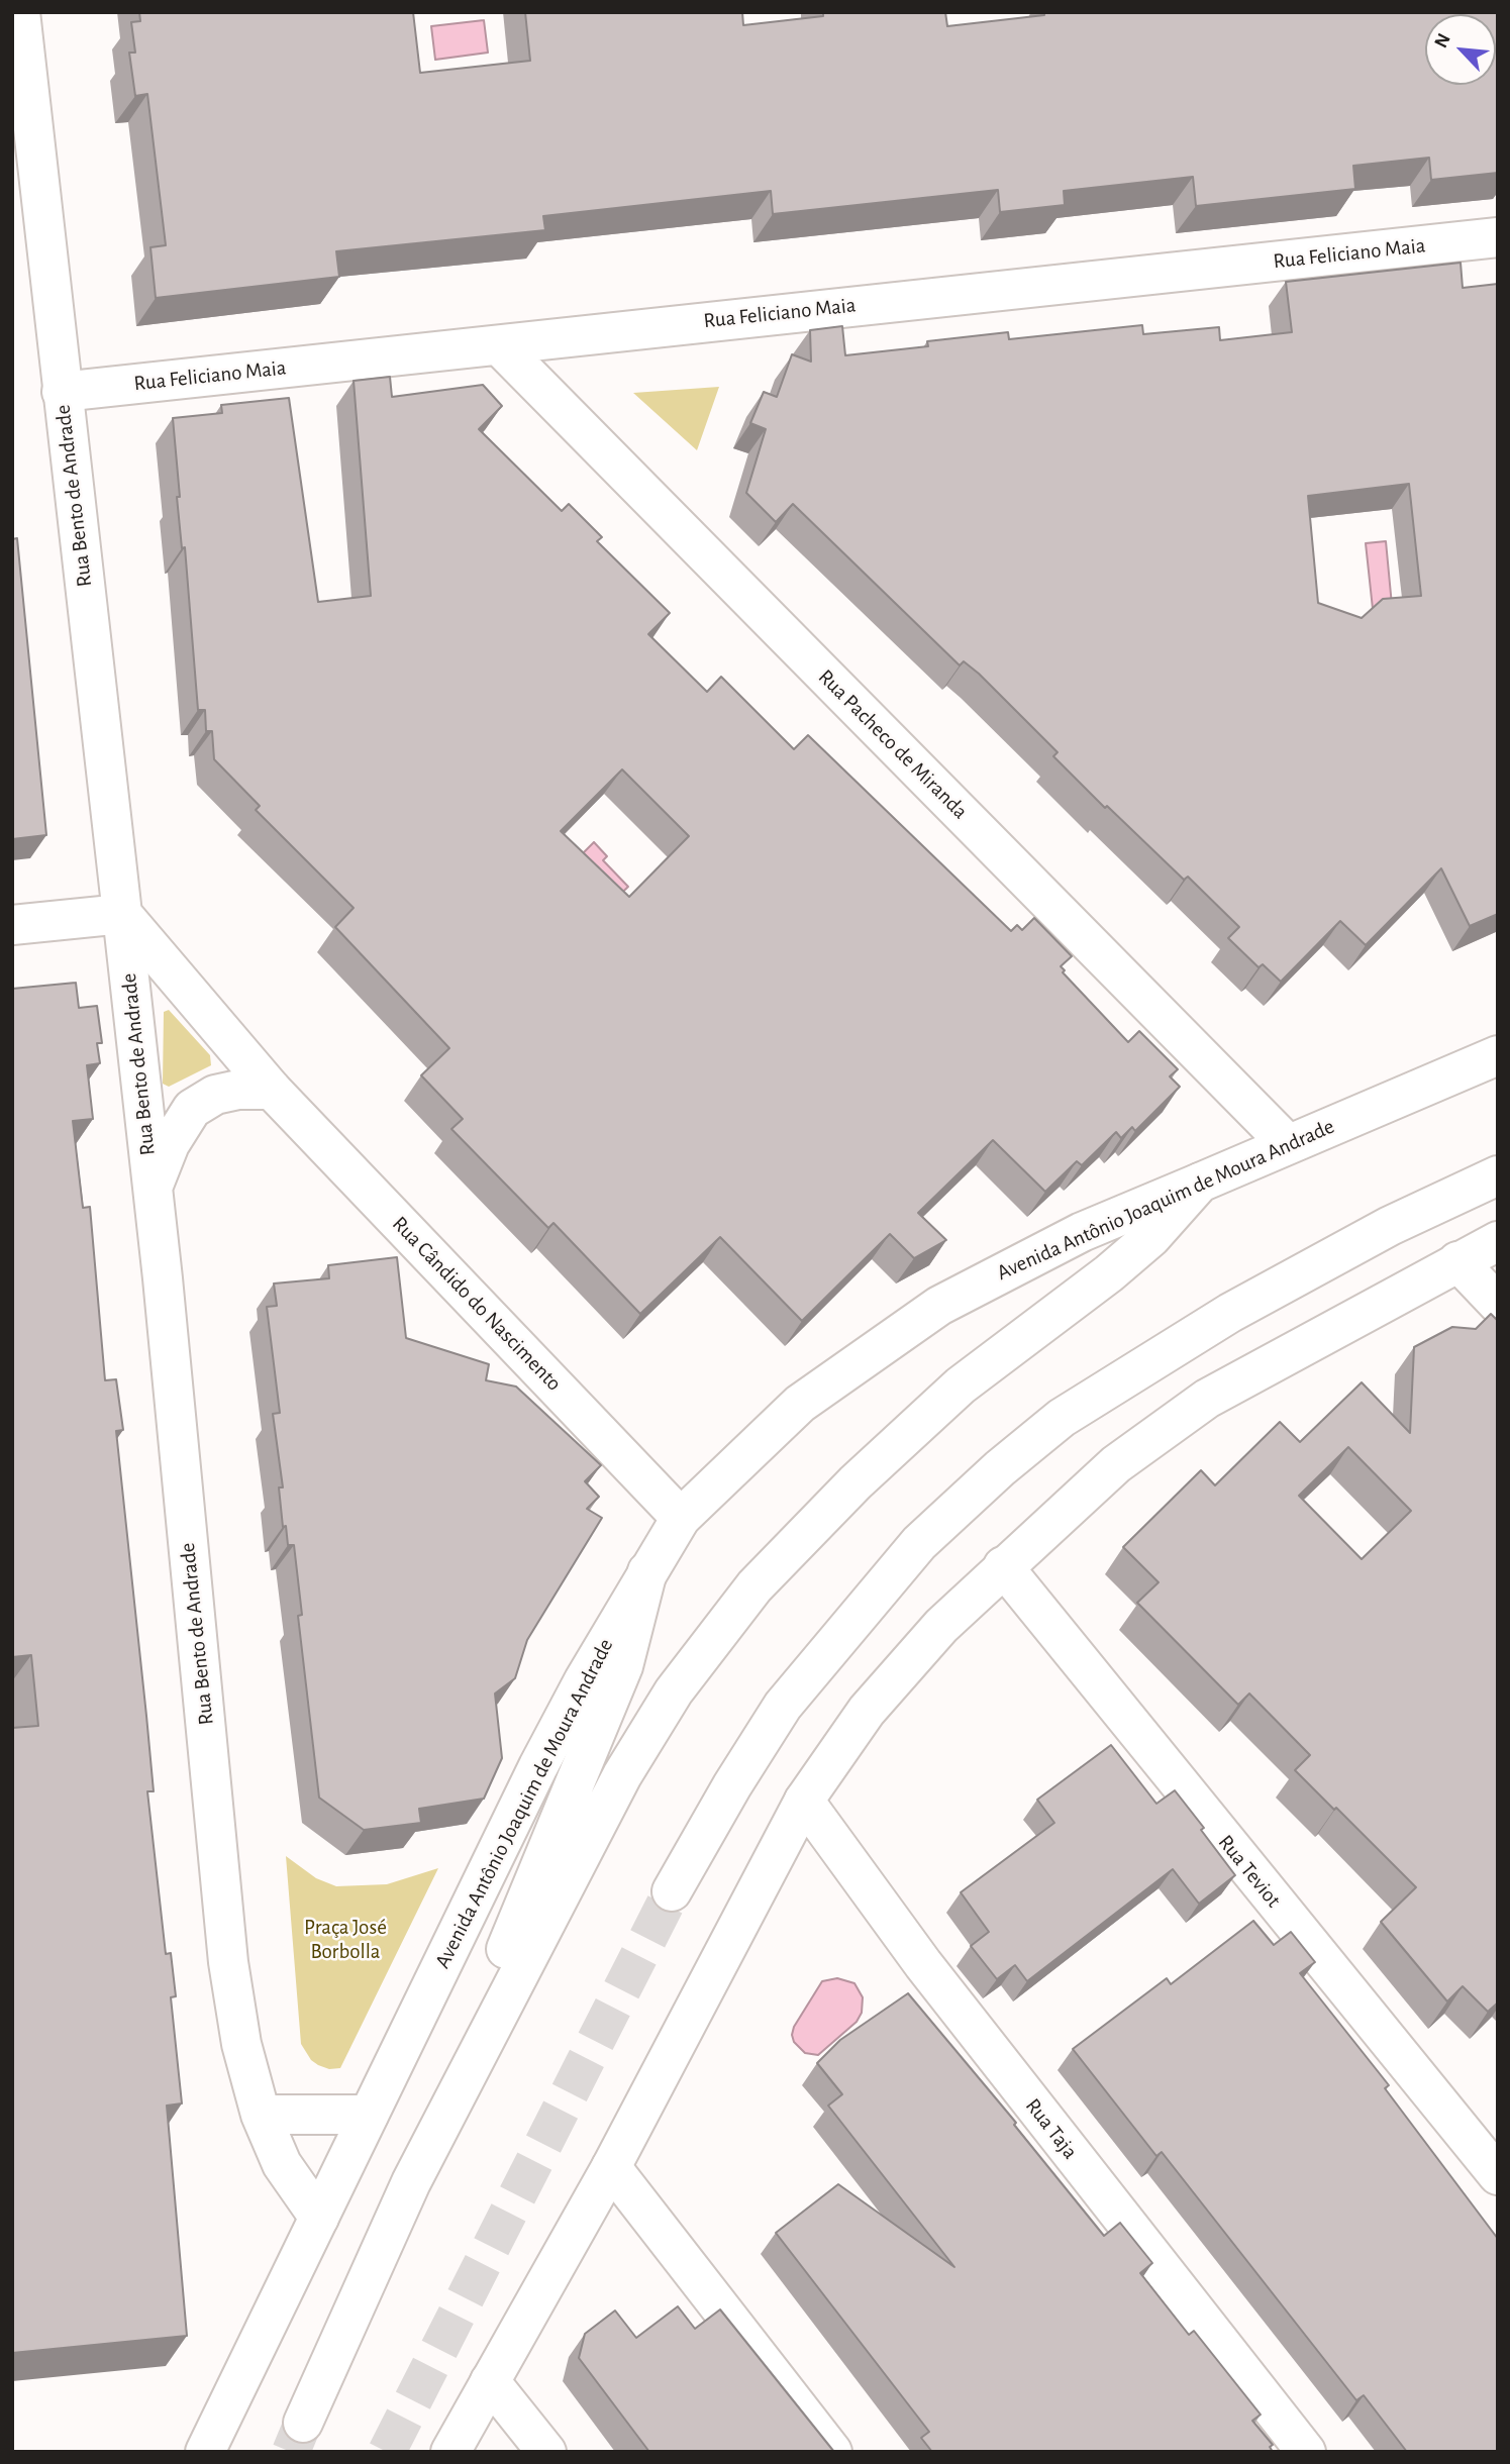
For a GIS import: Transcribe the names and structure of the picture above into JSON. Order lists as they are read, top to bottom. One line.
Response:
{"streets":{"main road":["Rua Feliciano Maia","Rua Bento de Andrade","Rua Pacheco de Miranda","Avenida Antônio Joaquim de Moura Andrade","Rua Cândido do Nascimento","Rua Teviot","Rua Taja"]},"crossings":[["Rua Feliciano Maia","Rua Bento de Andrade"],["Rua Feliciano Maia","Rua Pacheco de Miranda"],["Rua Bento de Andrade","Avenida Antônio Joaquim de Moura Andrade"],["Rua Bento de Andrade","Rua Cândido do Nascimento"],["Rua Pacheco de Miranda","Avenida Antônio Joaquim de Moura Andrade"],["Avenida Antônio Joaquim de Moura Andrade","Rua Cândido do Nascimento"]],"parks":["Praça José Borbolla"],"north":"top left"}
